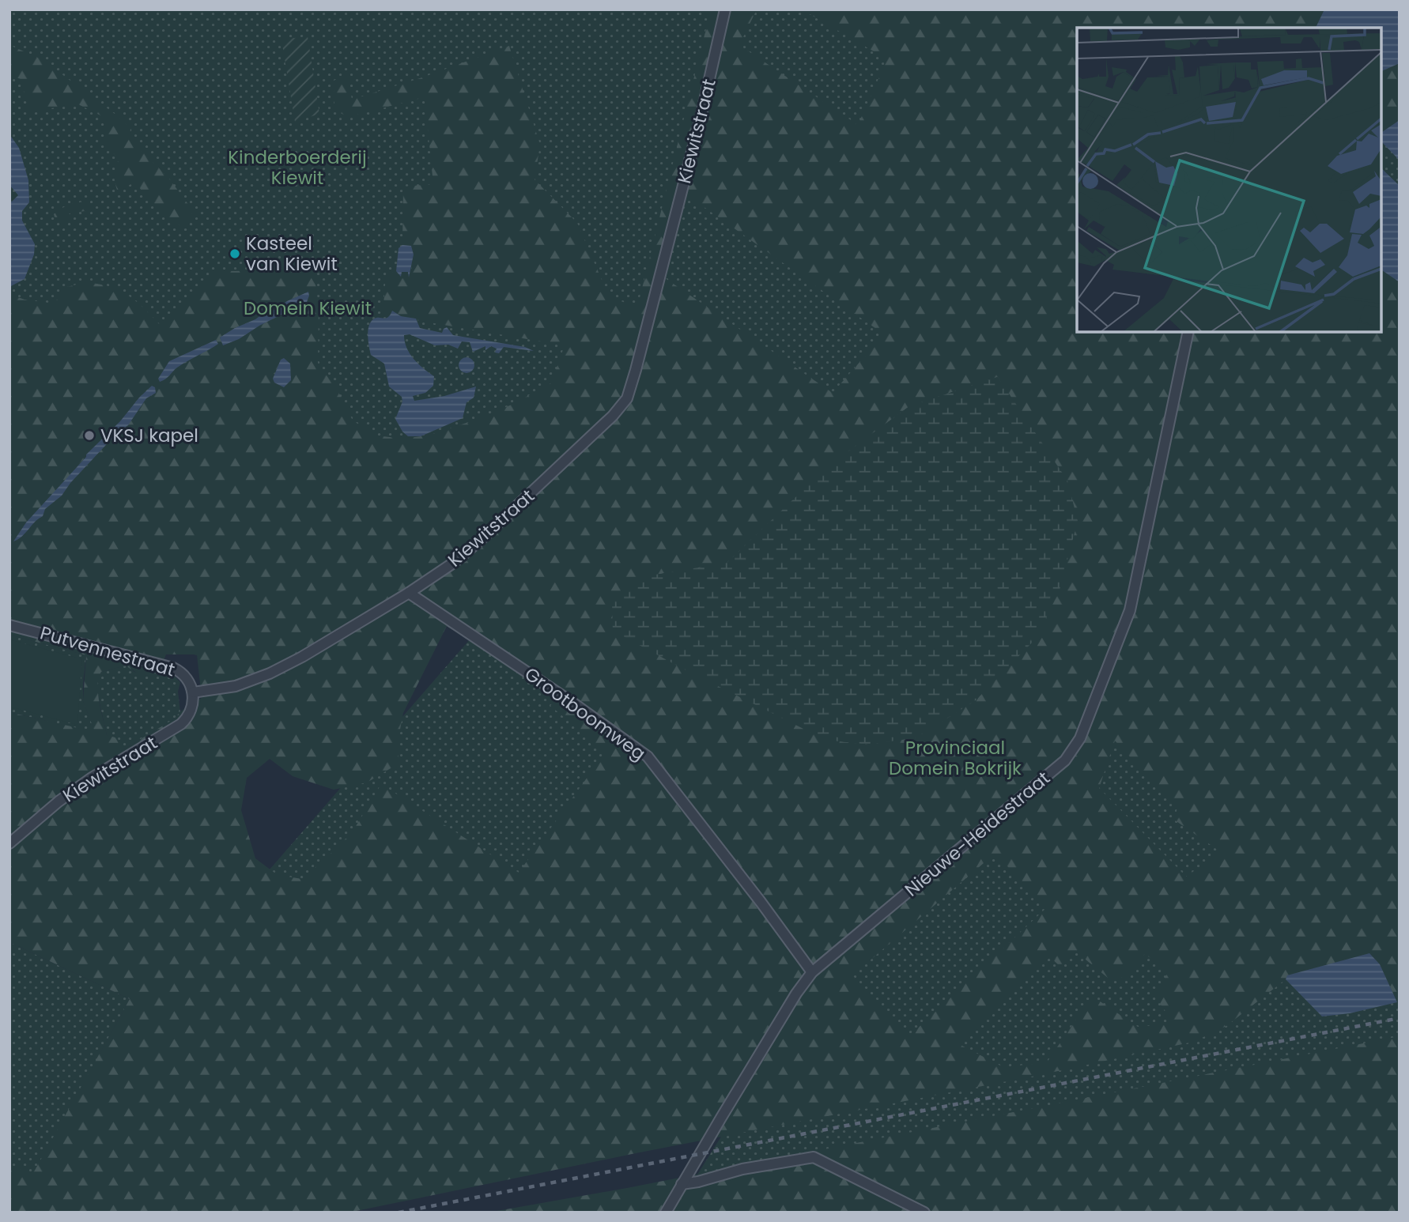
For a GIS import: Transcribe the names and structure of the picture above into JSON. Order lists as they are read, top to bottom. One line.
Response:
{"streets":{"street":["Kiewitstraat","Putvennestraat","Grootboomweg","Nieuwe-Heidestraat"]},"crossings":[["Kiewitstraat","Putvennestraat"],["Kiewitstraat","Grootboomweg"],["Grootboomweg","Nieuwe-Heidestraat"]],"parks":["Kinderboerderij Kiewit","Domein Kiewit","Provinciaal Domein Bokrijk"],"places":["Kasteel van Kiewit","VKSJ kapel"]}
